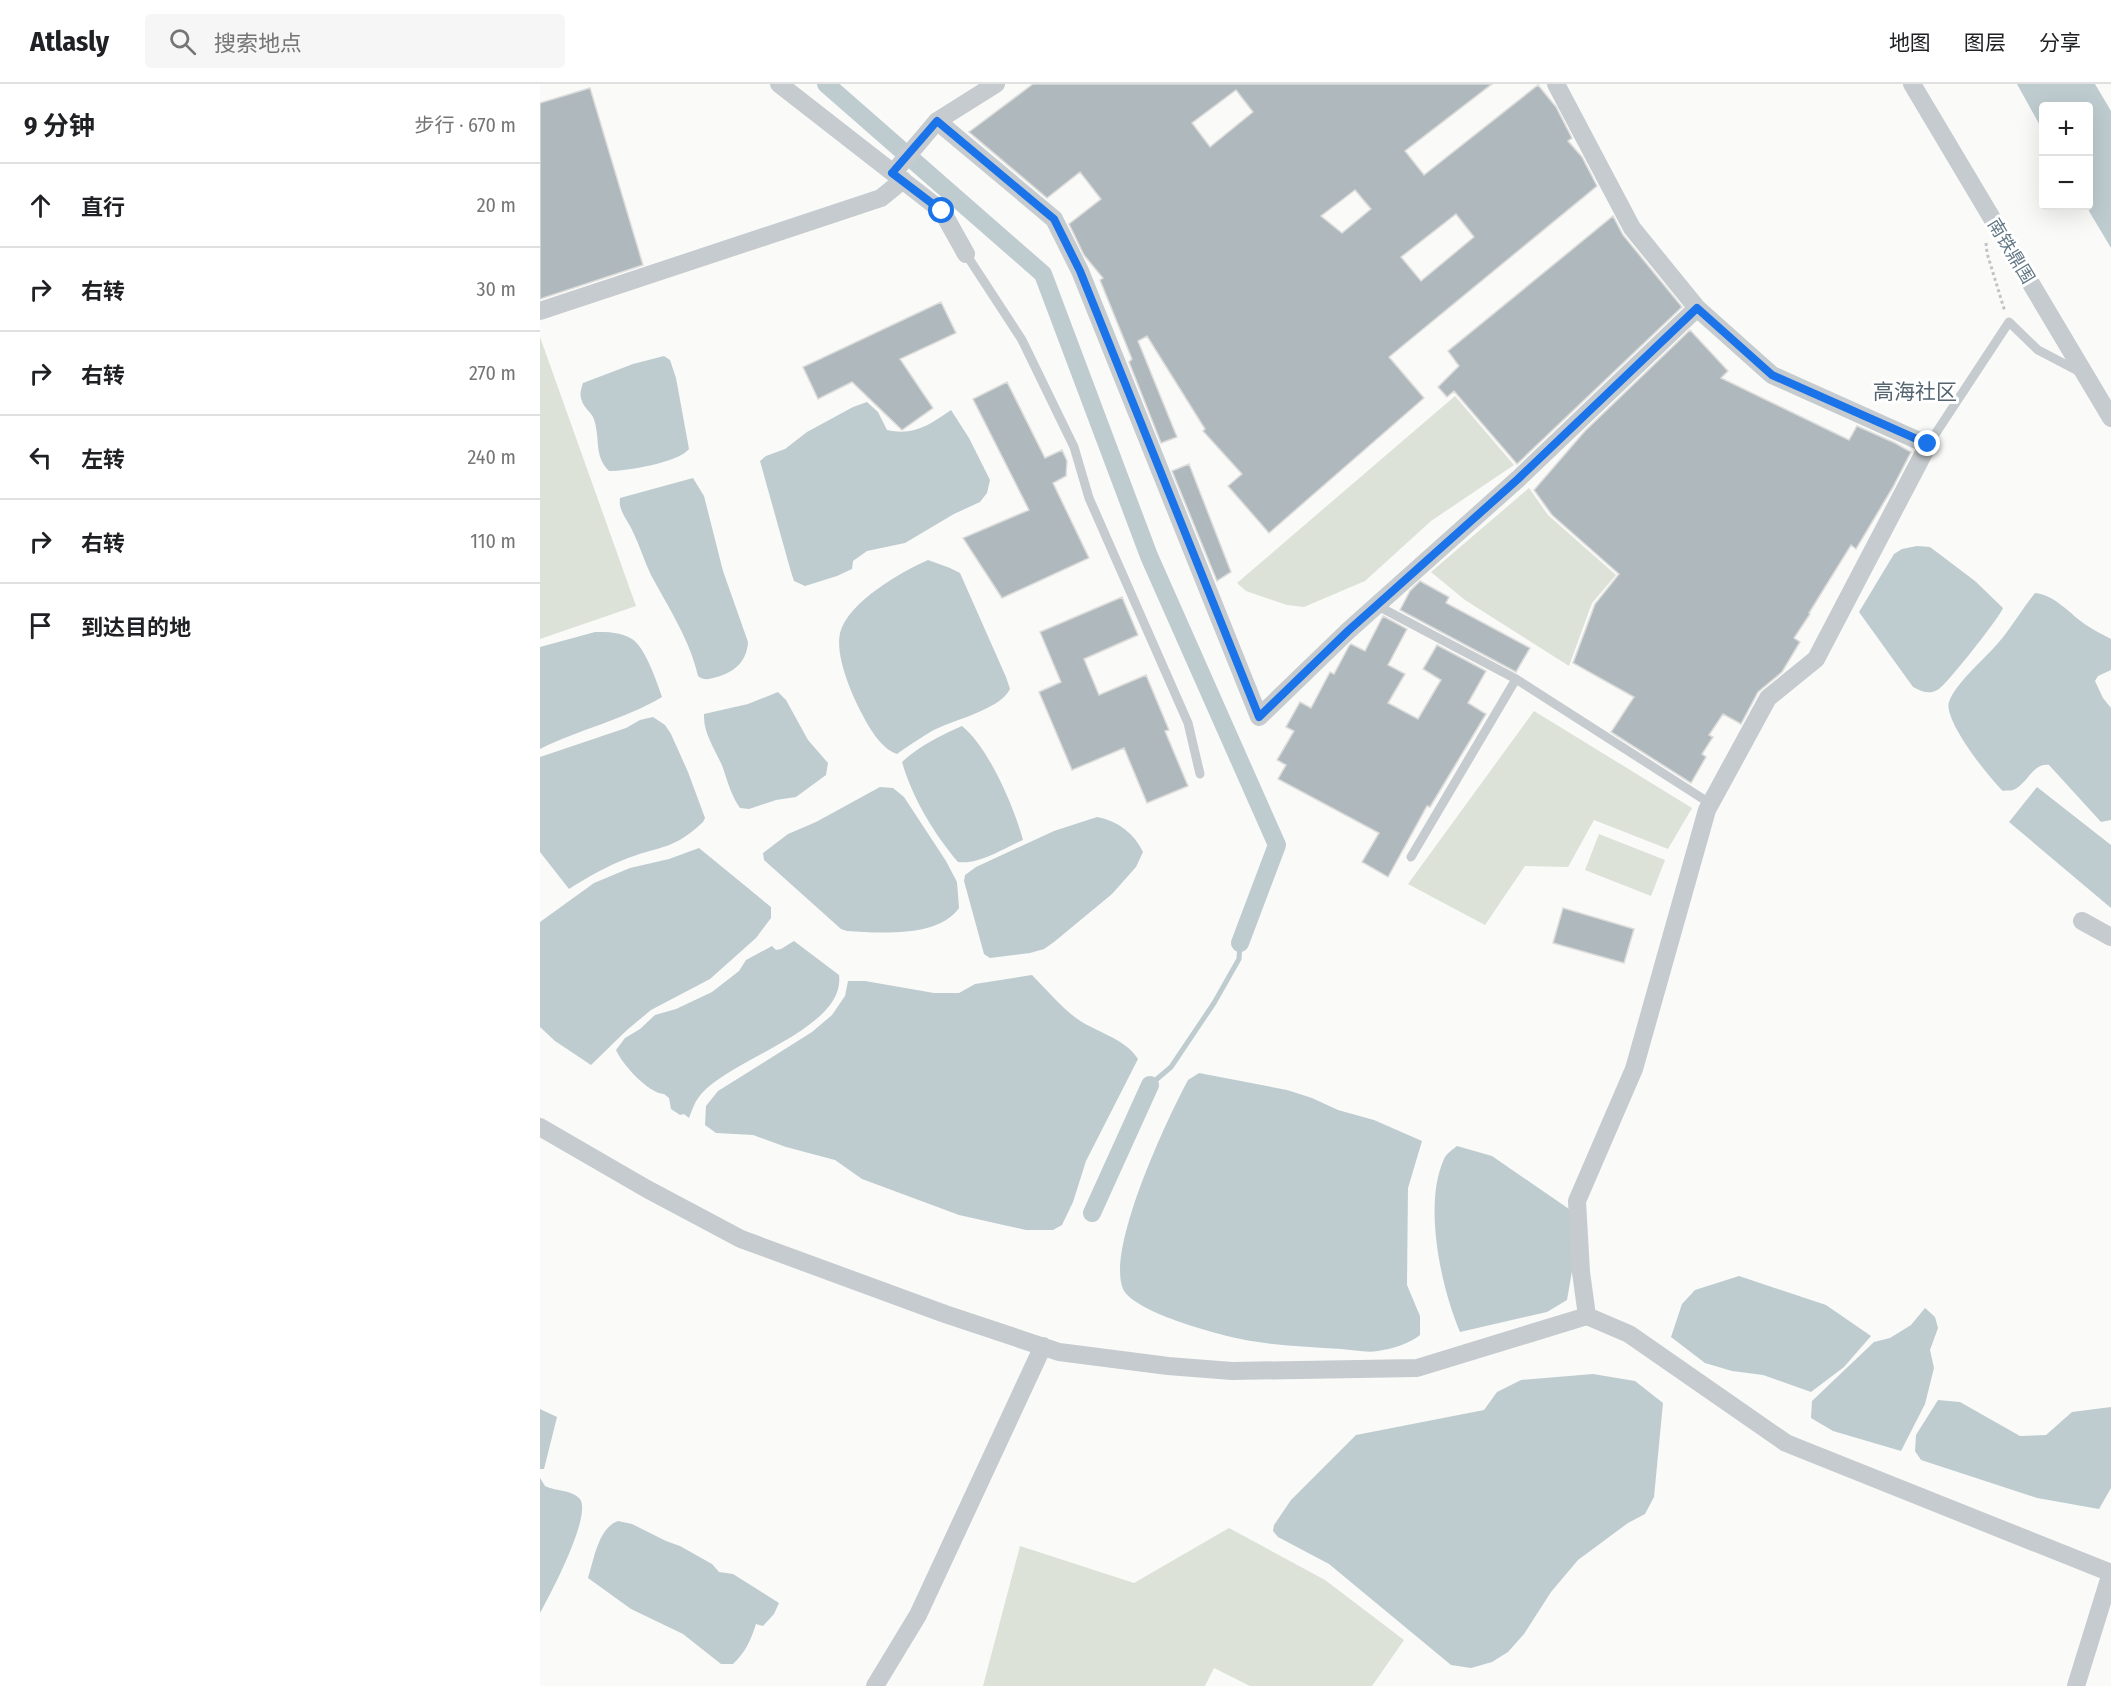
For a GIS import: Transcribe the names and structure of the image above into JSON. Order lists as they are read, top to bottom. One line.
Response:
{"streets":{"street":["南铁鼎围"]},"districts":["高海社区"],"page":{"header":"Atlasly","search":"搜索地点","nav":["地图","图层","分享"],"heading":["9 分钟","步行 · 670 m"],"map_buttons":["+","−"],"list":[["直行","20 m"],["右转","30 m"],["右转","270 m"],["左转","240 m"],["右转","110 m"],"到达目的地"]}}
